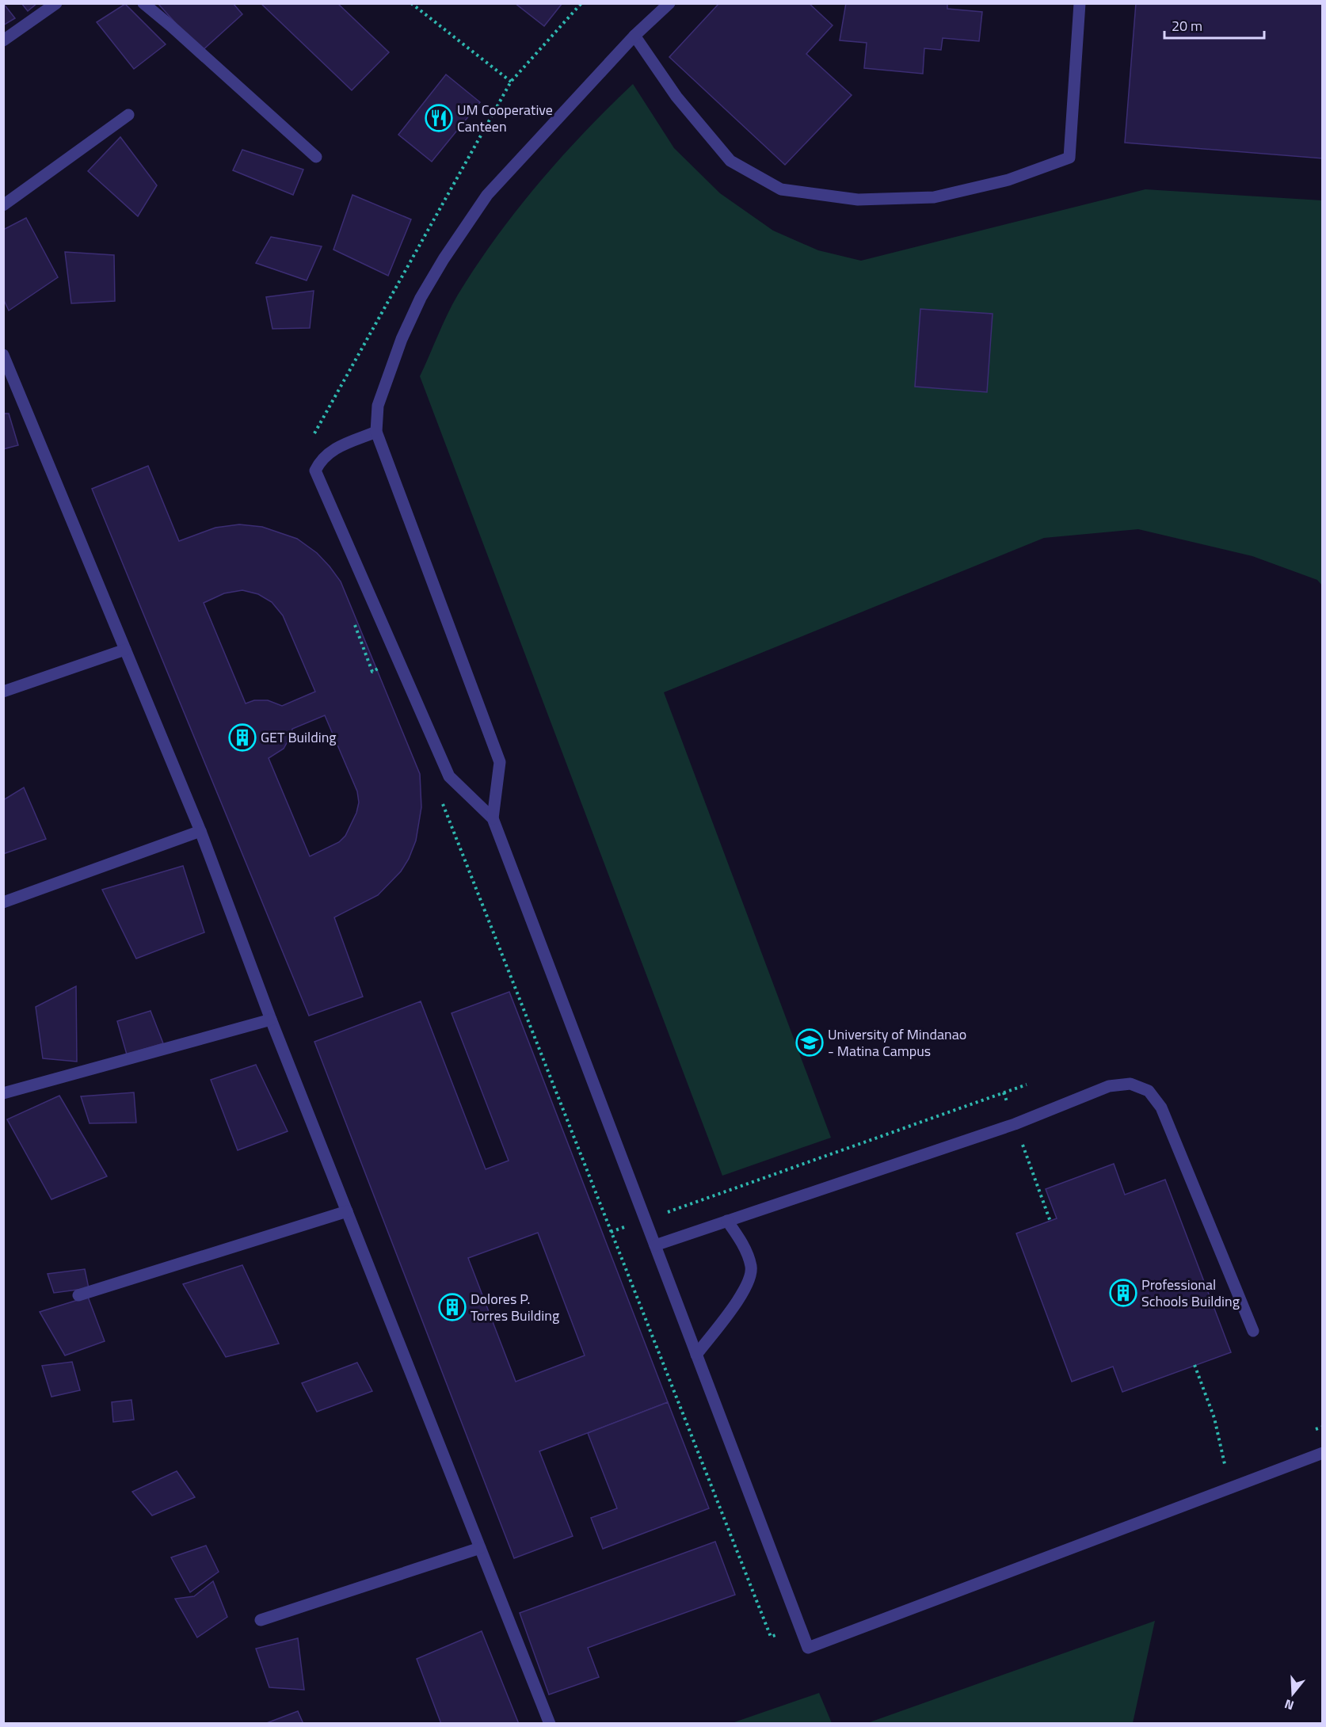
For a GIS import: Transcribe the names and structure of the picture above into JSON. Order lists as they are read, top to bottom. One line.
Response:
{"places":{"restaurant":["UM Cooperative Canteen"],"building":["GET Building","Professional Schools Building","Dolores P. Torres Building"],"school or university":["University of Mindanao - Matina Campus"]},"scale_bar":"20 m","north":"bottom"}
